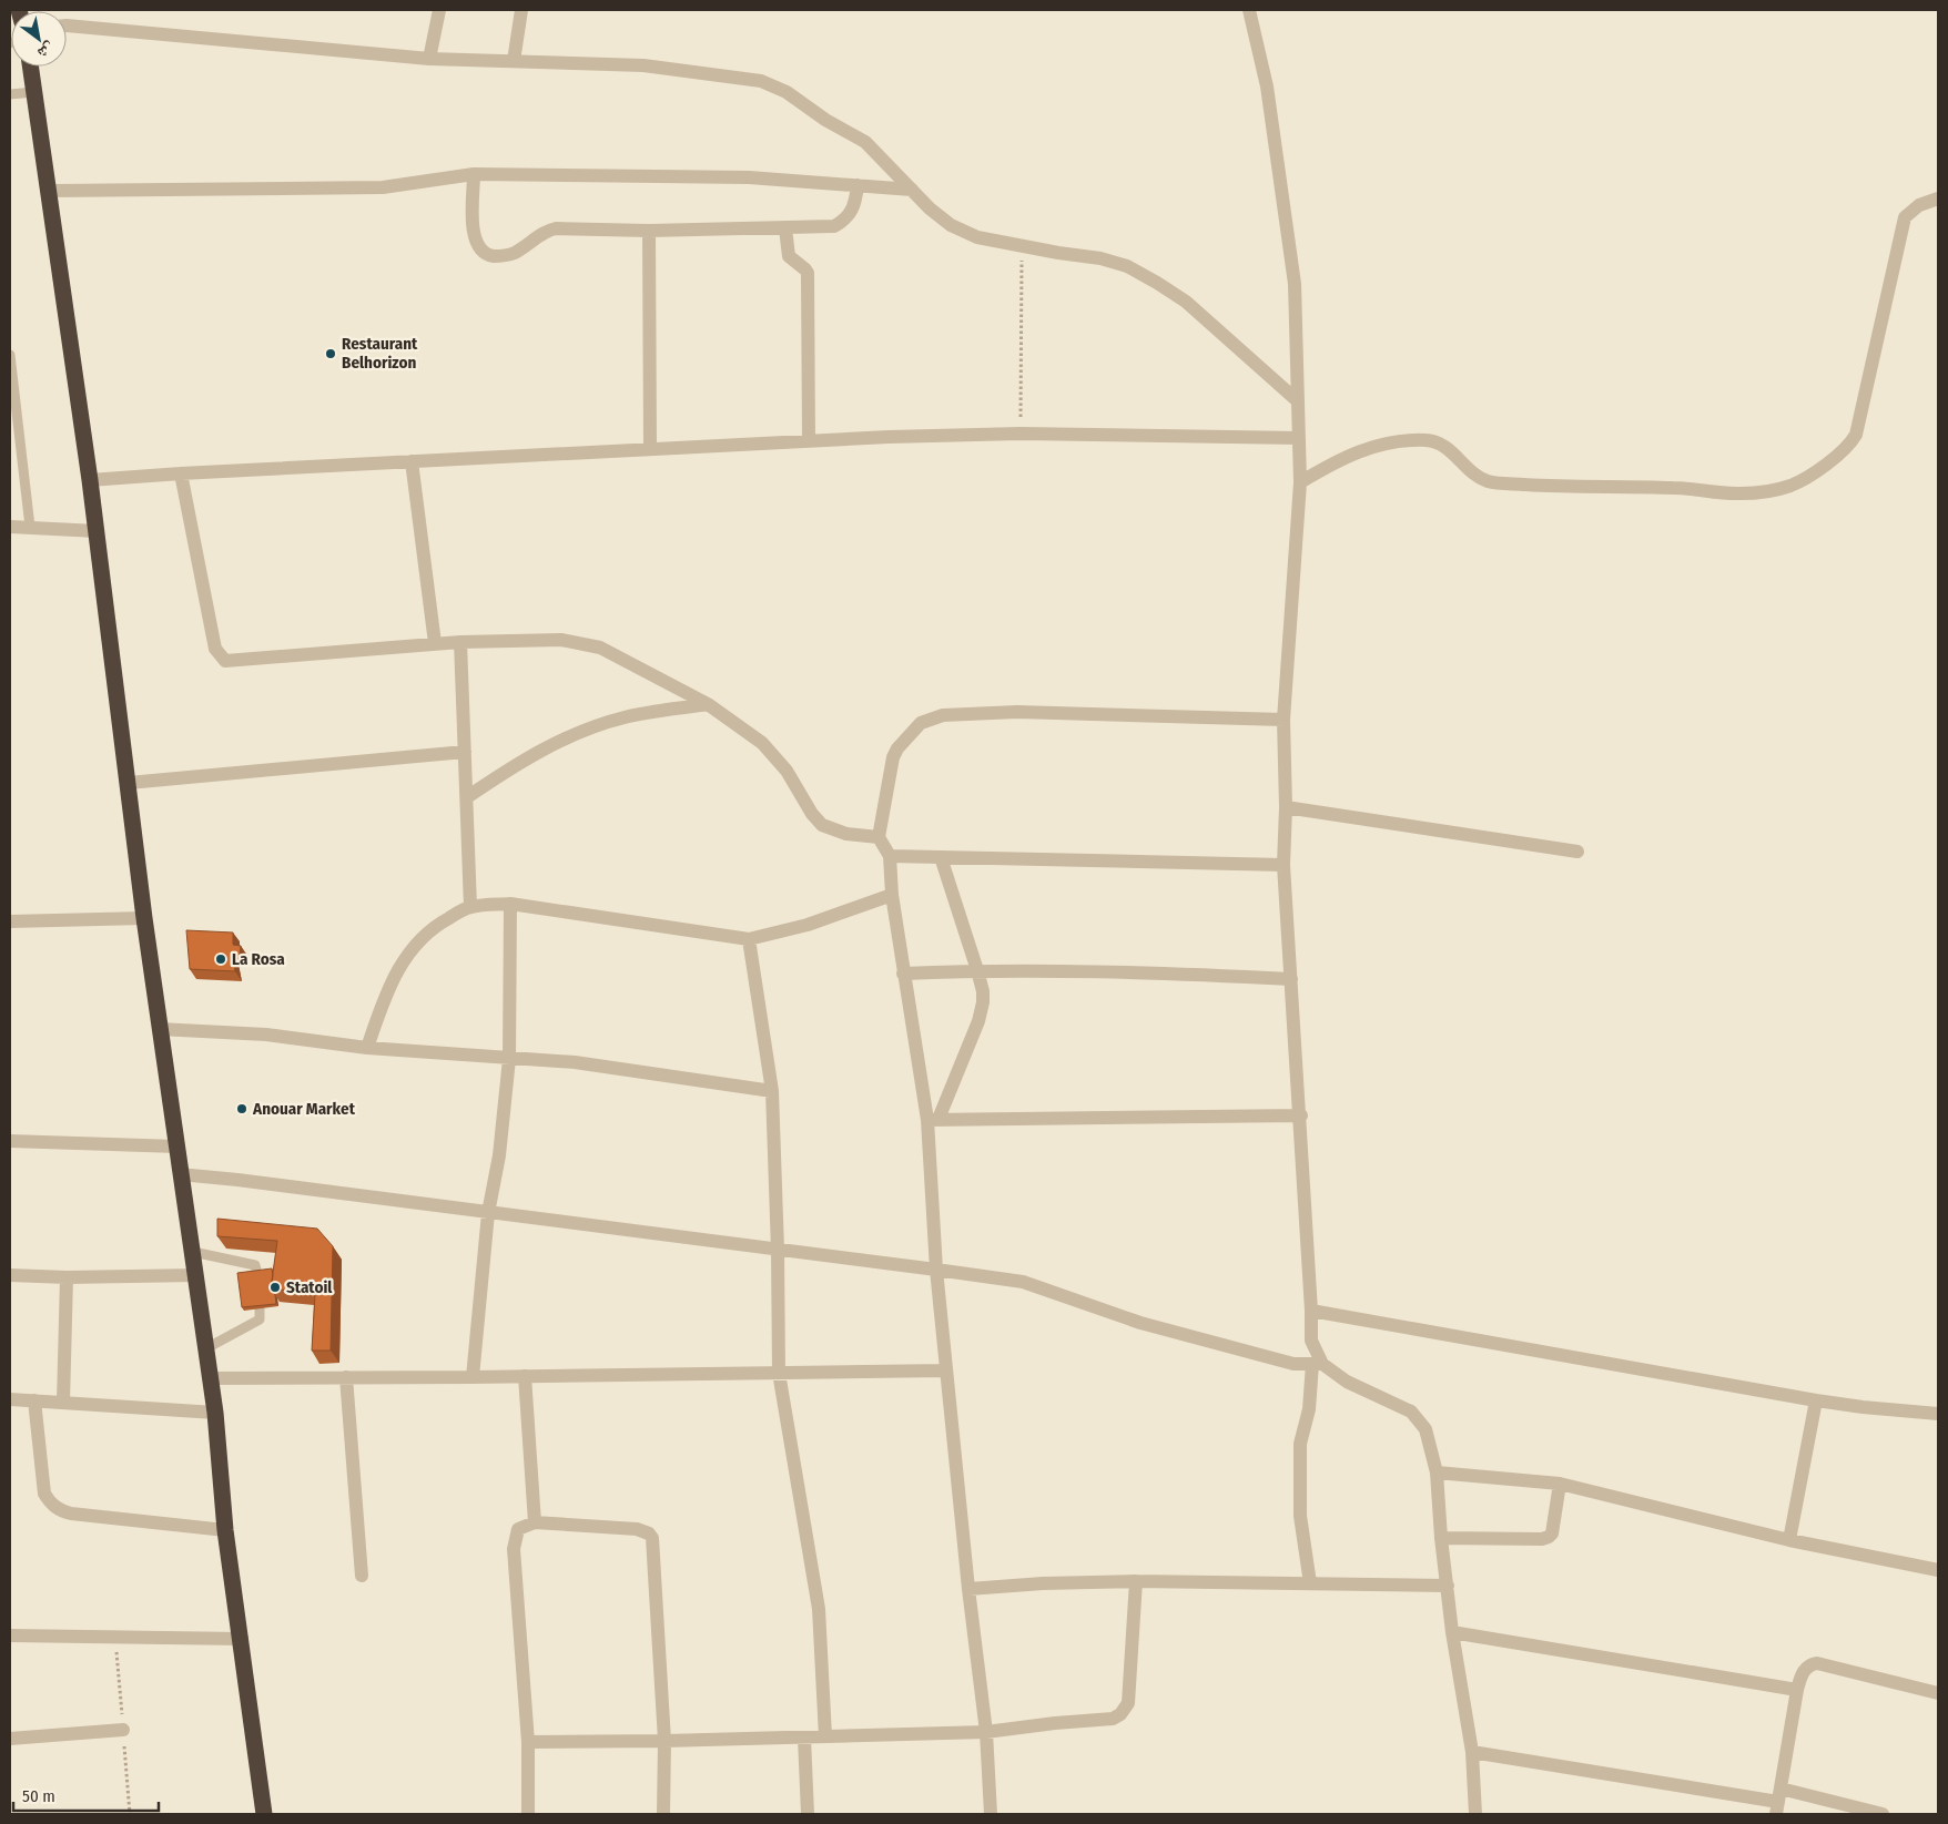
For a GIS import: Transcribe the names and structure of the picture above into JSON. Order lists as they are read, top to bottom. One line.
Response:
{"places":["Restaurant Belhorizon","La Rosa","Anouar Market","Statoil"],"scale_bar":"50 m","north":"bottom right"}
